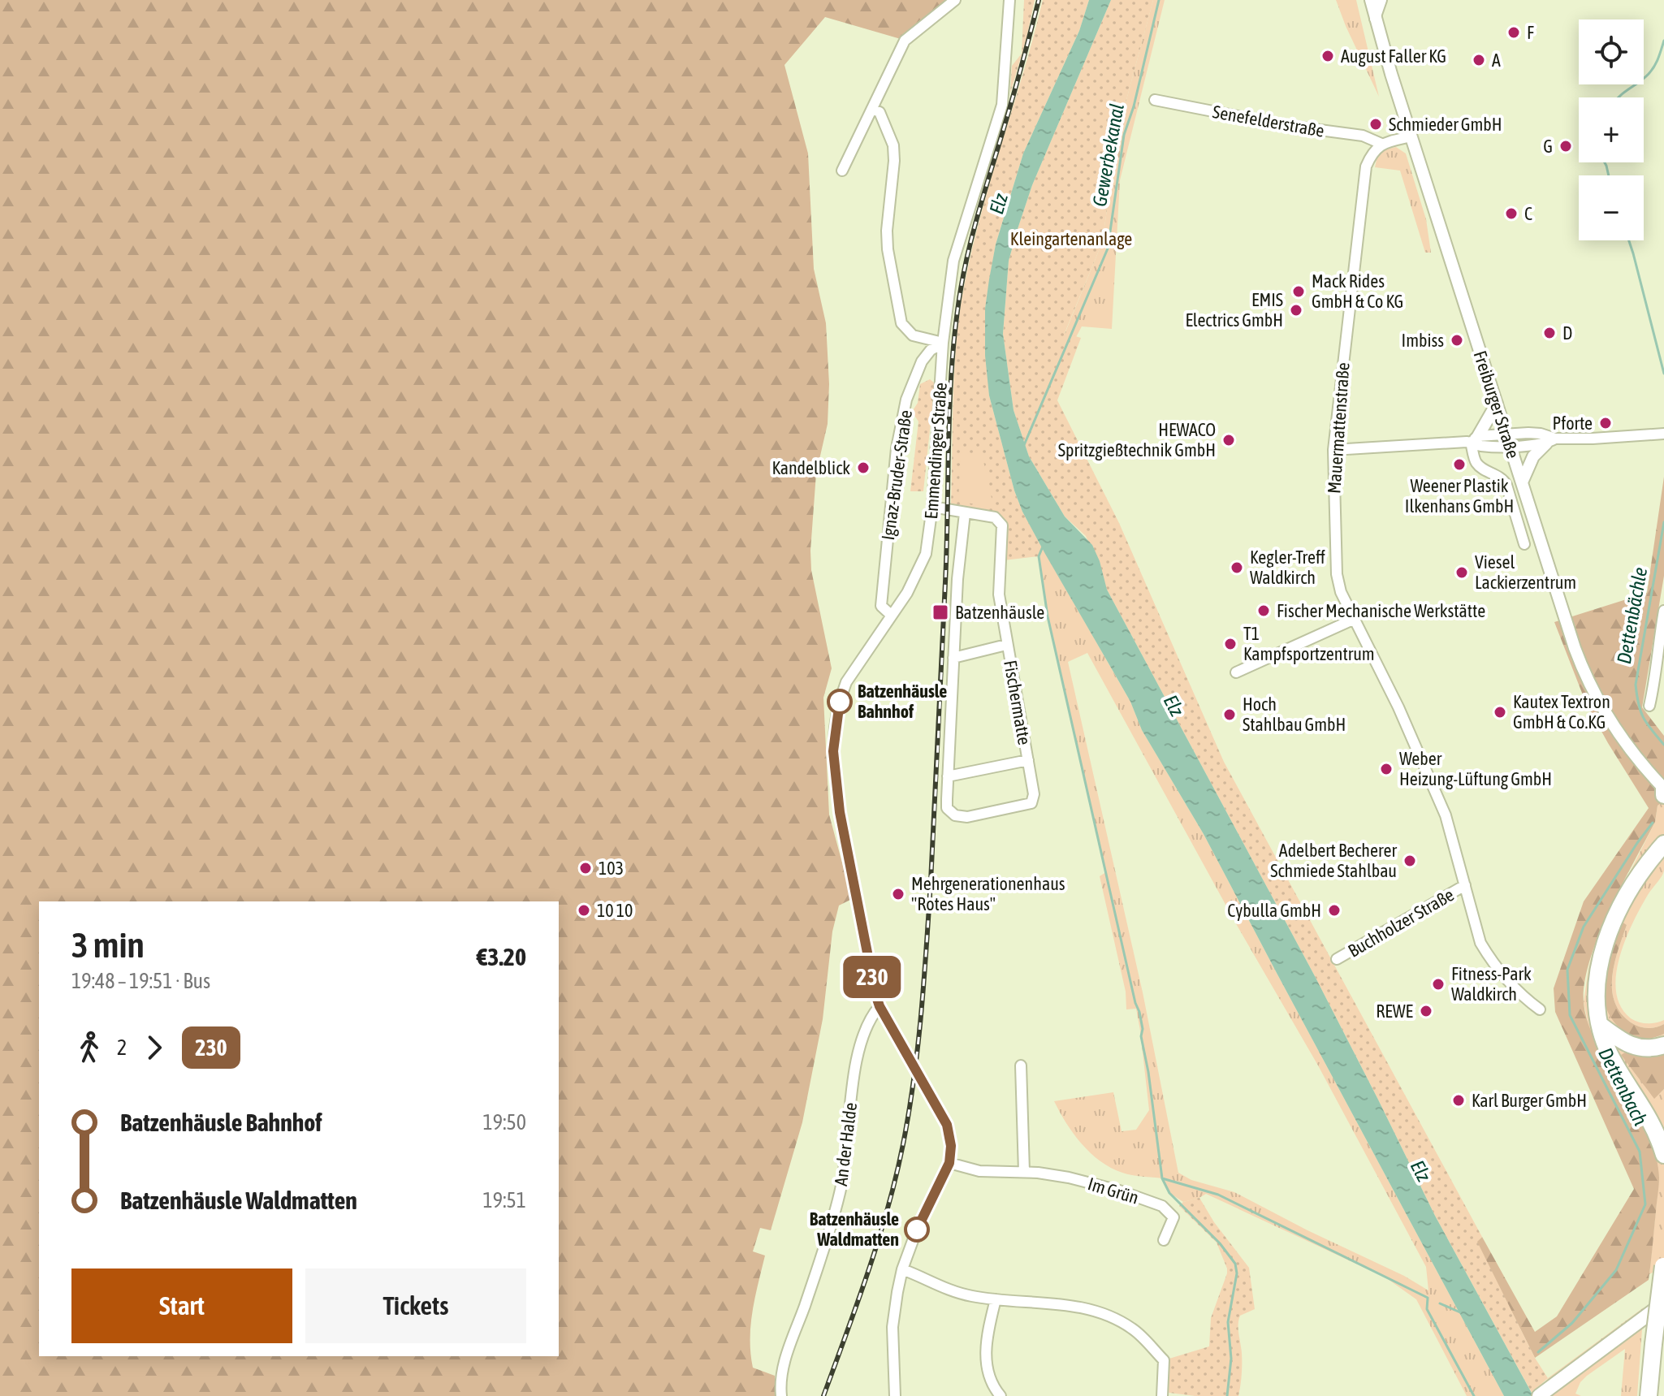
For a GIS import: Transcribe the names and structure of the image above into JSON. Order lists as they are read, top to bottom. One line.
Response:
{"streets":{"street":["Senefelderstraße","Freiburger Straße","Mauermattenstraße","Emmendinger Straße","Ignaz-Bruder-Straße","Fischermatte","Buchholzer Straße","An der Halde","Im Grün"]},"crossings":[["Senefelderstraße","Mauermattenstraße"],["Mauermattenstraße","Buchholzer Straße"],["Emmendinger Straße","Ignaz-Bruder-Straße"],["Emmendinger Straße","Fischermatte"],["Emmendinger Straße","An der Halde"],["Emmendinger Straße","Im Grün"]],"water":["Gewerbekanal","Elz","Dettenbächle","Dettenbach"],"parks":["Kleingartenanlage"],"places":{"other":["F","August Faller KG","A","Schmieder GmbH","G","C","Mack Rides GmbH & Co KG","EMIS Electrics GmbH","D","Imbiss","Pforte","HEWACO Spritzgießtechnik GmbH","Weener Plastik Ilkenhans GmbH","Kandelblick","Kegler-Treff Waldkirch","Viesel Lackierzentrum","Fischer Mechanische Werkstätte","T1 Kampfsportzentrum","Batzenhäusle Bahnhof","Kautex Textron GmbH & Co.KG","Hoch Stahlbau GmbH","Weber Heizung-Lüftung GmbH","Adelbert Becherer Schmiede Stahlbau","103","Mehrgenerationenhaus \"Rotes Haus\"","10 10","Cybulla GmbH","Fitness-Park Waldkirch","REWE","Karl Burger GmbH","Batzenhäusle Waldmatten"],"transit":["Batzenhäusle"]},"lines":["bus line 230"],"page":{"on_map":"230","map_buttons":["+","−"],"heading":["3 min","19:48 – 19:51 · Bus","€3.20"],"legs":["2","230"],"list":[{"name":"Batzenhäusle Bahnhof","value":"19:50"},{"name":"Batzenhäusle Waldmatten","value":"19:51"}],"buttons":["Start","Tickets"]}}
